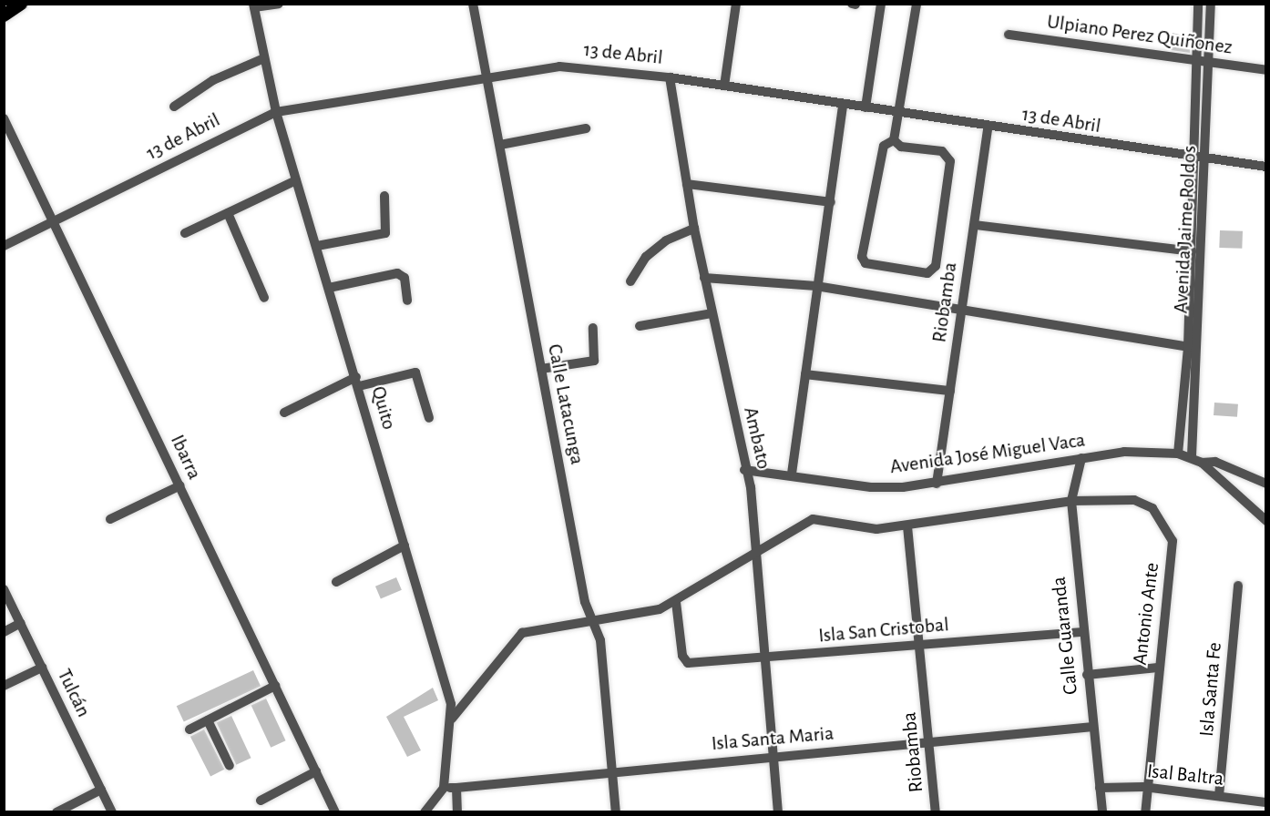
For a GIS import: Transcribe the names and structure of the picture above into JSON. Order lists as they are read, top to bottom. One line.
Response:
{"streets":{"street":["Ulpiano Perez Quiñonez","13 de Abril","Avenida Jaime Roldos","Riobamba","Calle Latacunga","Quito","Ambato","Avenida José Miguel Vaca","Ibarra","Antonio Ante","Isla San Cristobal","Calle Guaranda","Isla Santa Fe","Tulcán","Isla Santa Maria","Isal Baltra"]},"crossings":[["Ulpiano Perez Quiñonez","Avenida Jaime Roldos"],["13 de Abril","Avenida Jaime Roldos"],["13 de Abril","Riobamba"],["13 de Abril","Calle Latacunga"],["13 de Abril","Quito"],["13 de Abril","Ambato"],["13 de Abril","Ibarra"],["Avenida Jaime Roldos","Avenida José Miguel Vaca"],["Riobamba","Avenida José Miguel Vaca"],["Riobamba","Antonio Ante"],["Riobamba","Isla San Cristobal"],["Riobamba","Isla Santa Maria"],["Calle Latacunga","Antonio Ante"],["Calle Latacunga","Isla Santa Maria"],["Quito","Antonio Ante"],["Ambato","Avenida José Miguel Vaca"],["Ambato","Antonio Ante"],["Ambato","Isla San Cristobal"],["Ambato","Isla Santa Maria"],["Avenida José Miguel Vaca","Calle Guaranda"],["Antonio Ante","Isla San Cristobal"],["Antonio Ante","Calle Guaranda"],["Antonio Ante","Isal Baltra"],["Isla San Cristobal","Calle Guaranda"],["Calle Guaranda","Isla Santa Maria"],["Calle Guaranda","Isal Baltra"],["Isla Santa Fe","Isal Baltra"]]}
